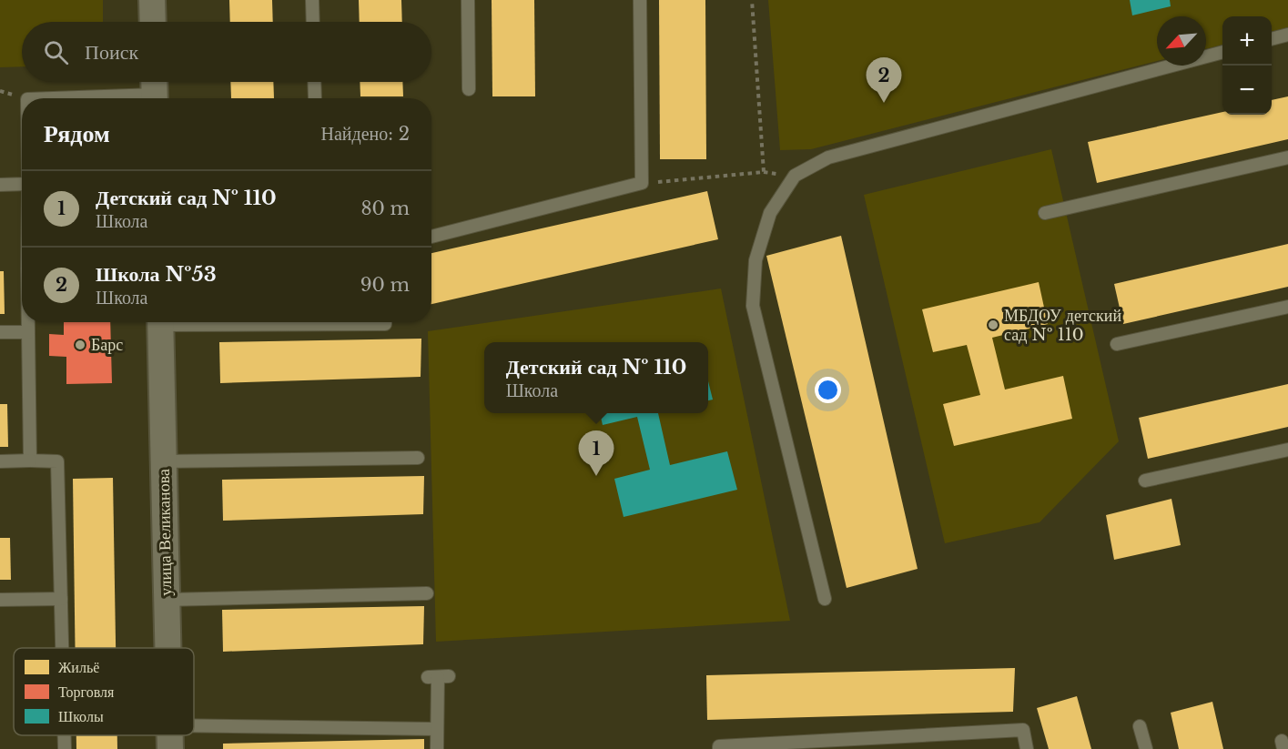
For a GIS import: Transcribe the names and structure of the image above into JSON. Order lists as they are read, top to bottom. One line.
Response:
{"streets":{"street":["улица Великанова"]},"places":["МБДОУ детский сад № 110","Барс"],"legend":["Жильё","Торговля","Школы"],"north":"bottom left","page":{"map_buttons":["+","−"],"search":"Поиск","pins":["2","1"],"heading":["Рядом","Найдено: 2"],"list":[{"mark":"1","name":"Детский сад № 110","note":"Школа","value":"80 m"},{"mark":"2","name":"Школа №53","note":"Школа","value":"90 m"}],"popup":["Детский сад № 110","Школа"]}}
